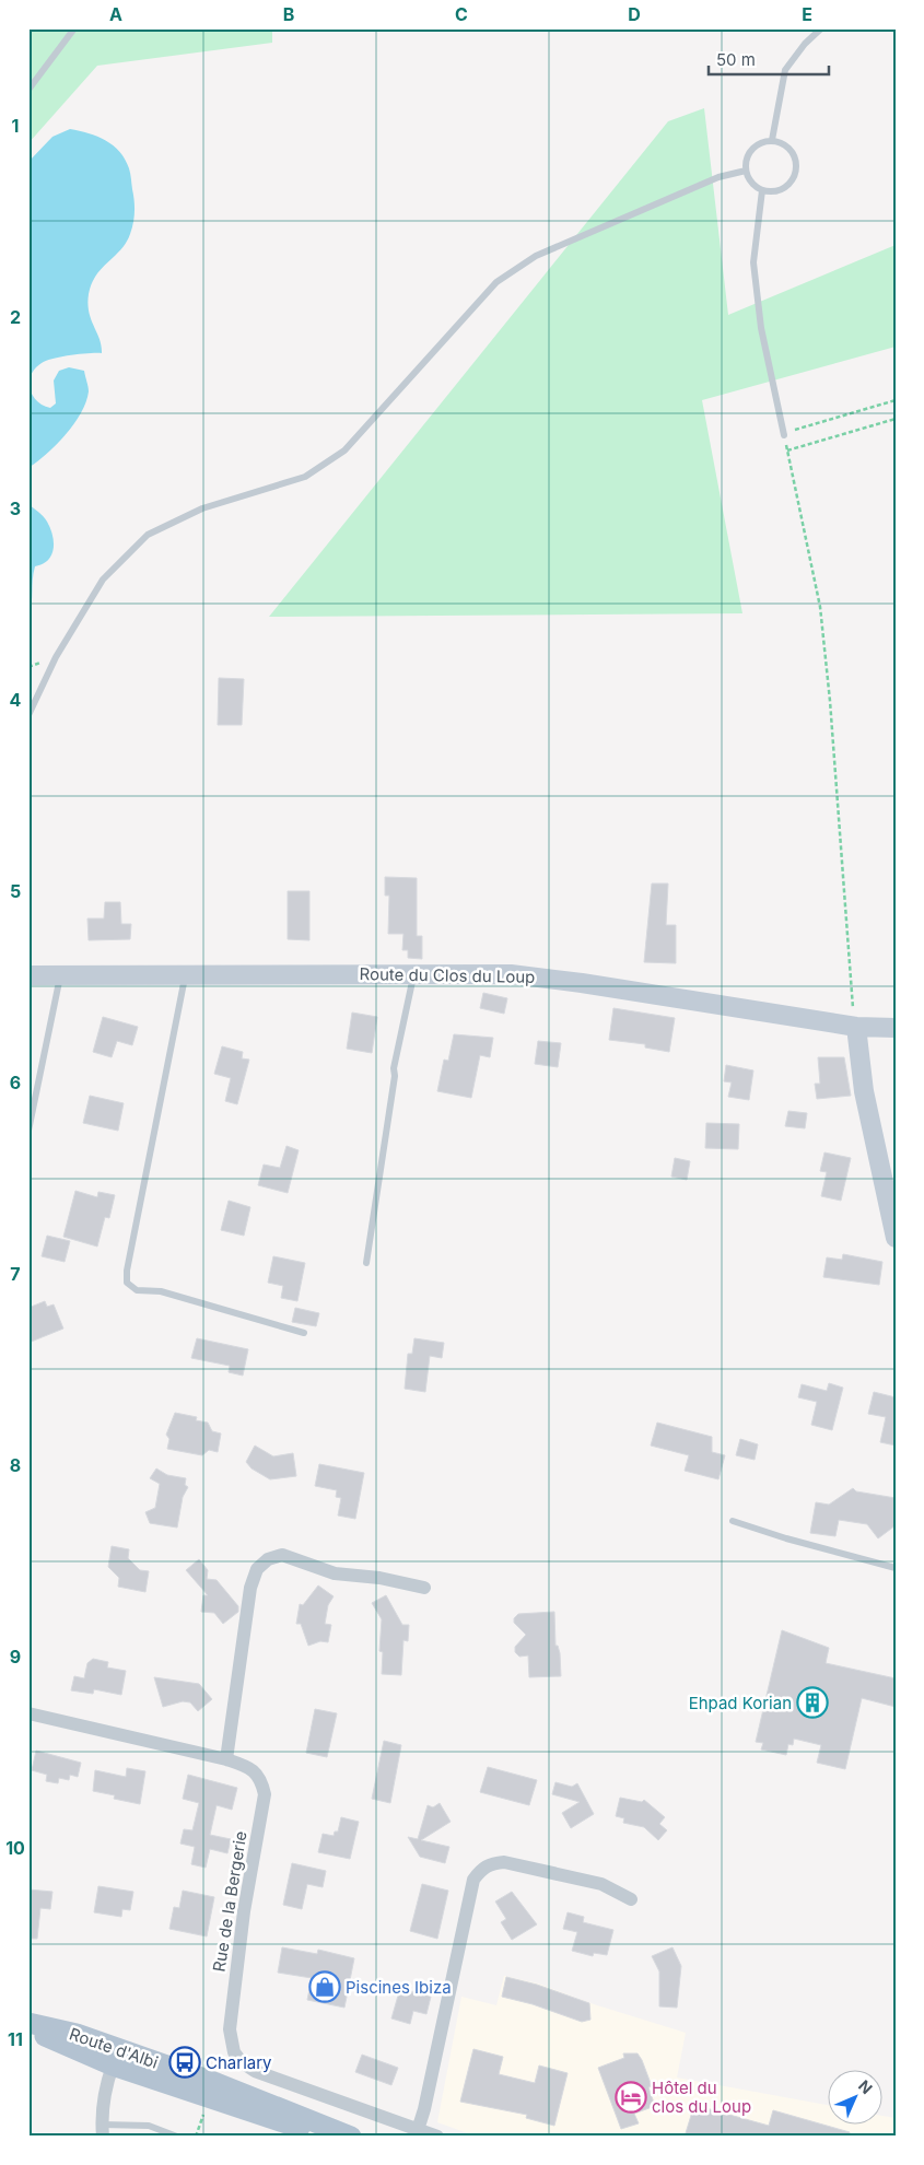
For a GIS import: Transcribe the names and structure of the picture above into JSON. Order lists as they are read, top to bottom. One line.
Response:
{"streets":{"main road":["Route d'Albi"],"street":["Route du Clos du Loup","Rue de la Bergerie"]},"places":{"building":["Ehpad Korian"],"shop":["Piscines Ibiza"],"bus stop":["Charlary"],"hotel":["Hôtel du clos du Loup"]},"scale_bar":"50 m","north":"top right","grid":{"columns":["A","B","C","D","E"],"rows":["1","2","3","4","5","6","7","8","9","10","11"]}}
